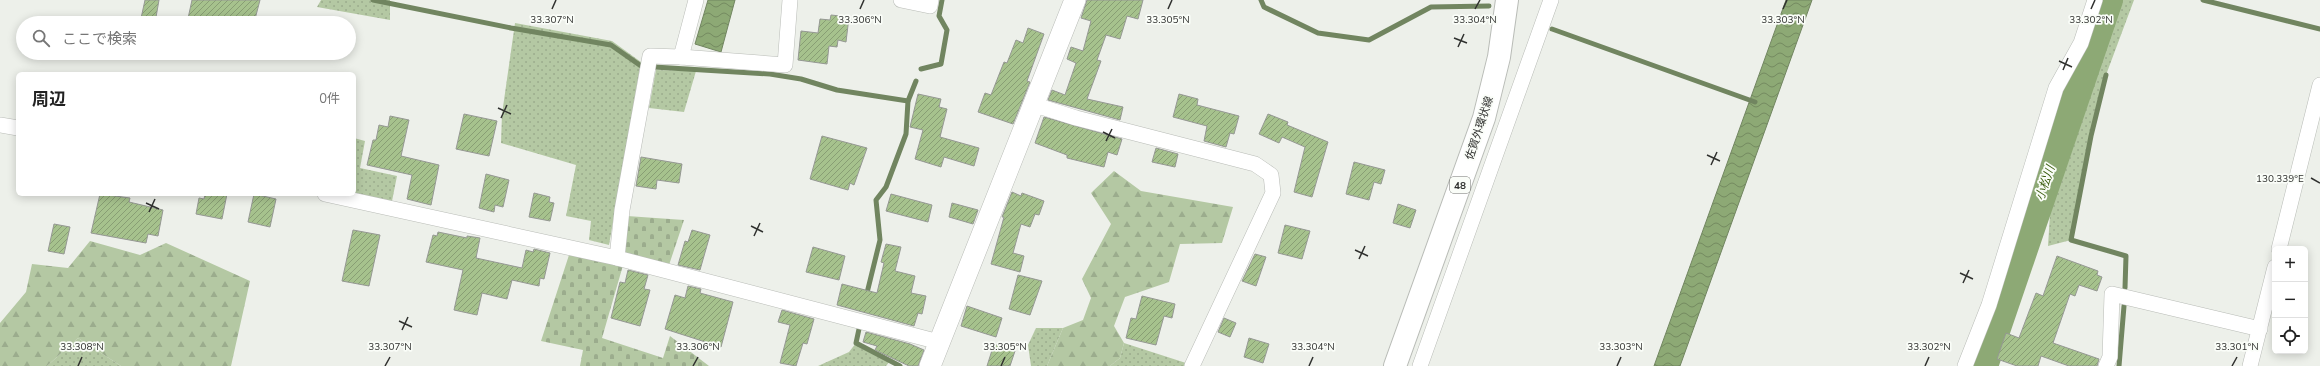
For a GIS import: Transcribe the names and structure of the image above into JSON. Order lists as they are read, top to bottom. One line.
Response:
{"streets":{"main road":["佐賀外環状線","48"]},"water":["小松川"],"page":{"search":"ここで検索","heading":["周辺","0件"],"map_buttons":["+","−"]},"coordinates":["33.307°N","33.306°N","33.305°N","33.304°N","33.303°N","33.302°N","130.339°E","33.308°N","33.301°N"]}
